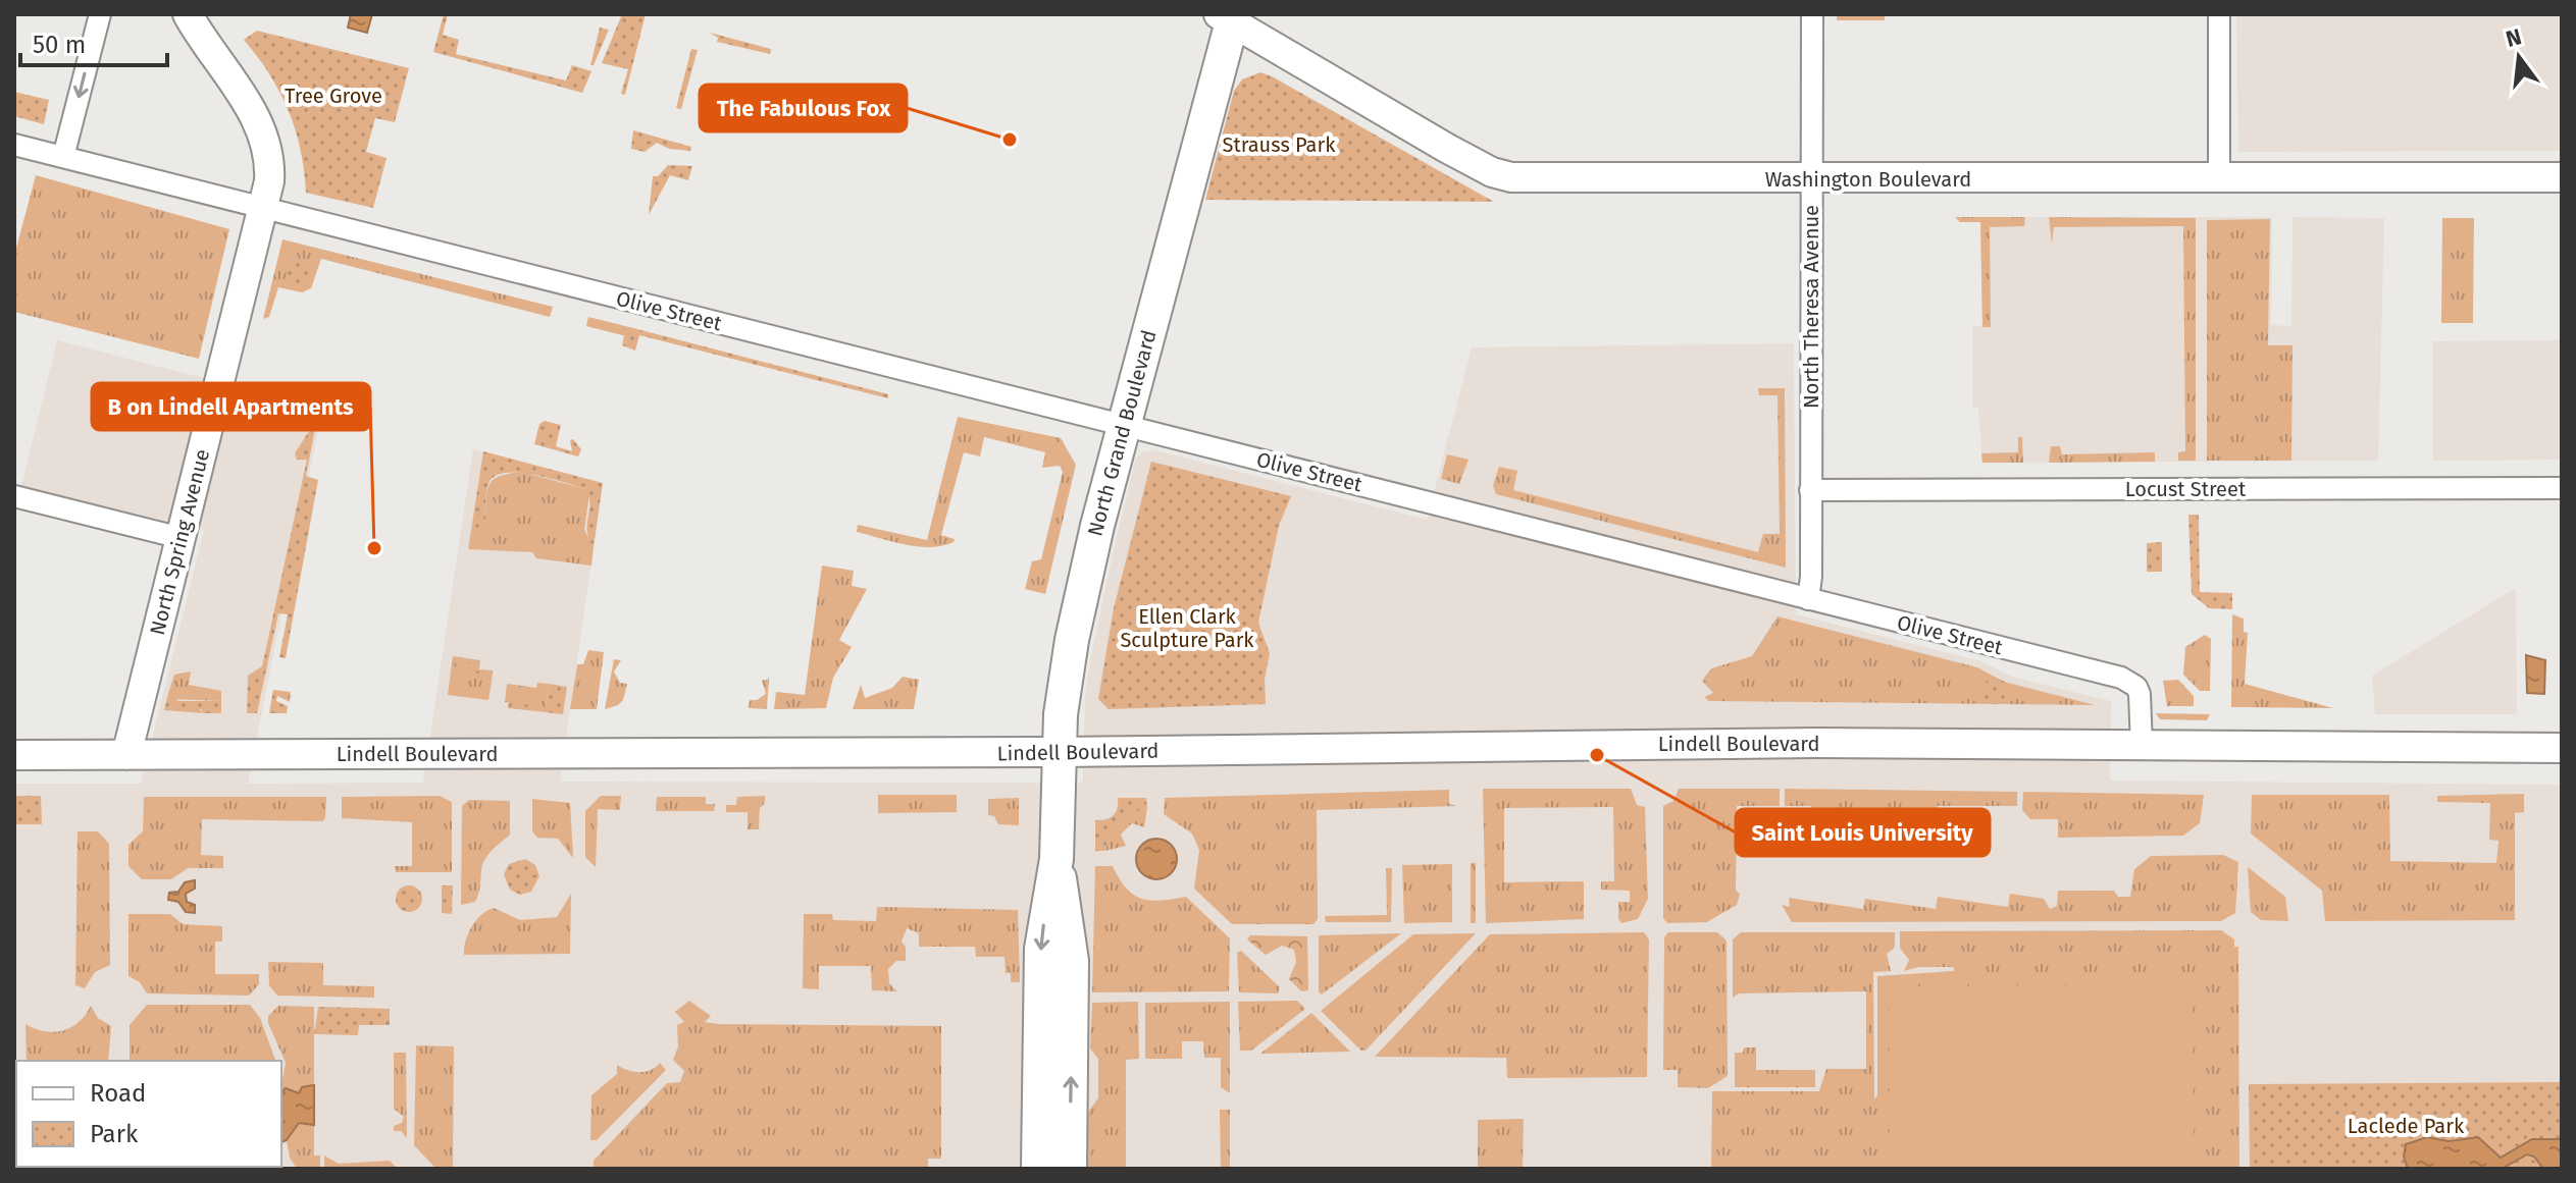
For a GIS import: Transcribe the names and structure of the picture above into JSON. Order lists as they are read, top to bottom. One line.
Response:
{"streets":{"main road":["Washington Boulevard","North Grand Boulevard","North Spring Avenue","Lindell Boulevard"],"street":["North Theresa Avenue","Olive Street","Locust Street"]},"crossings":[["Washington Boulevard","North Theresa Avenue"],["Washington Boulevard","North Grand Boulevard"],["North Theresa Avenue","Olive Street"],["North Theresa Avenue","Locust Street"],["Olive Street","North Grand Boulevard"],["Olive Street","North Spring Avenue"],["Olive Street","Lindell Boulevard"],["North Grand Boulevard","Lindell Boulevard"],["North Spring Avenue","Lindell Boulevard"]],"parks":["Tree Grove","Strauss Park","Ellen Clark Sculpture Park","Laclede Park"],"places":["The Fabulous Fox","B on Lindell Apartments","Saint Louis University"],"legend":["Road","Park"],"scale_bar":"50 m","north":"top"}
